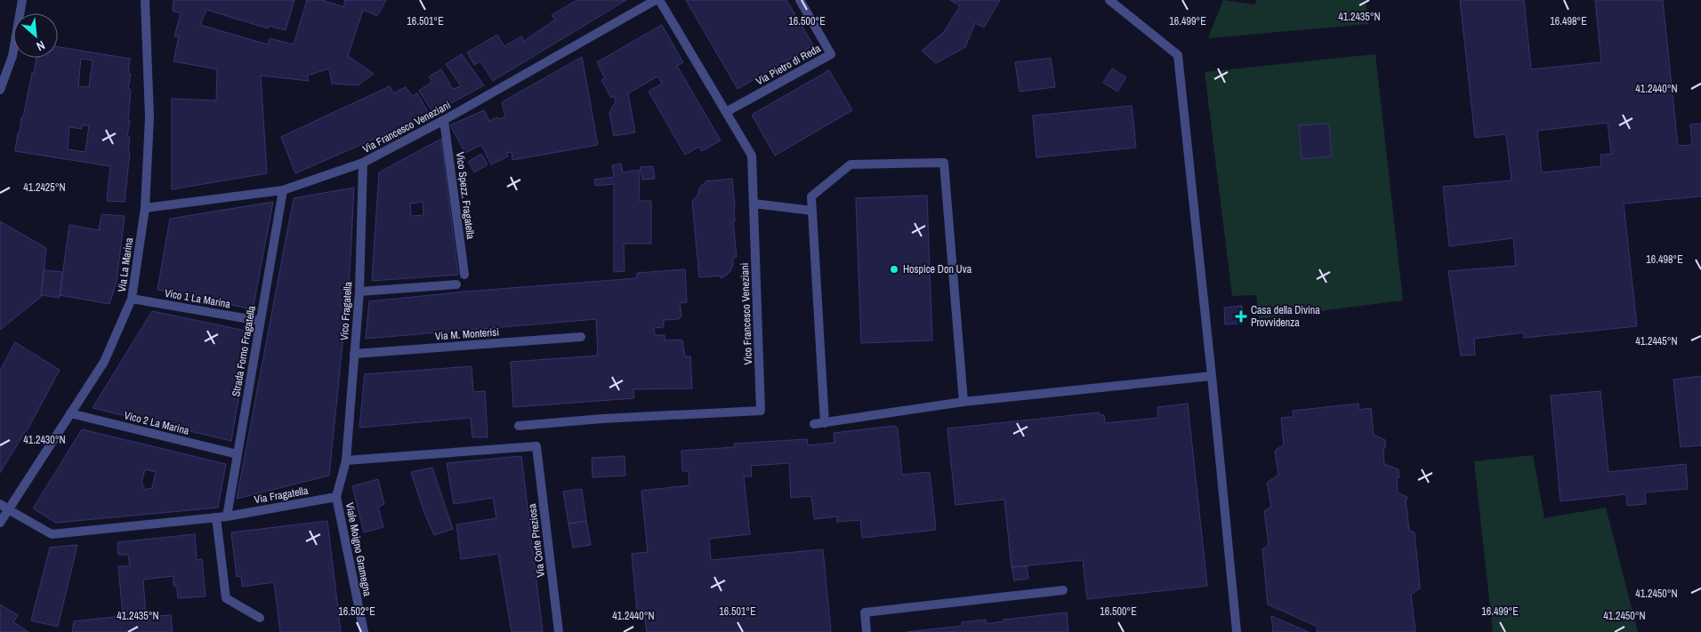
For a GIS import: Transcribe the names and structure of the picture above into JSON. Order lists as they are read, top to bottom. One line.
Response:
{"streets":{"street":["Via Pietro di Reda","Via Francesco Veneziani","Vico Spezz. Fragatella","Via La Marina","Vico 1 La Marina","Vico Fragatella","Vico Francesco Veneziani","Via M. Monterisi","Strada Forno Fragatella","Vico 2 La Marina","Via Fragatella","Via Corte Preziosa","Viale Moigno Gramegna"]},"crossings":[["Via Pietro di Reda","Vico Francesco Veneziani"],["Via Francesco Veneziani","Vico Spezz. Fragatella"],["Via Francesco Veneziani","Via La Marina"],["Via Francesco Veneziani","Vico Fragatella"],["Via Francesco Veneziani","Strada Forno Fragatella"],["Via La Marina","Vico 1 La Marina"],["Via La Marina","Vico 2 La Marina"],["Via La Marina","Via Fragatella"],["Vico 1 La Marina","Strada Forno Fragatella"],["Vico Fragatella","Via M. Monterisi"],["Vico Fragatella","Via Corte Preziosa"],["Strada Forno Fragatella","Vico 2 La Marina"],["Strada Forno Fragatella","Via Fragatella"],["Via Fragatella","Viale Moigno Gramegna"]],"places":{"other":["Hospice Don Uva"],"health":["Casa della Divina Provvidenza"]},"north":"bottom right","coordinates":["41.2435°N","16.501°E","16.500°E","16.499°E","16.498°E","41.2440°N","41.2425°N","41.2445°N","41.2430°N","41.2450°N","16.502°E"]}
